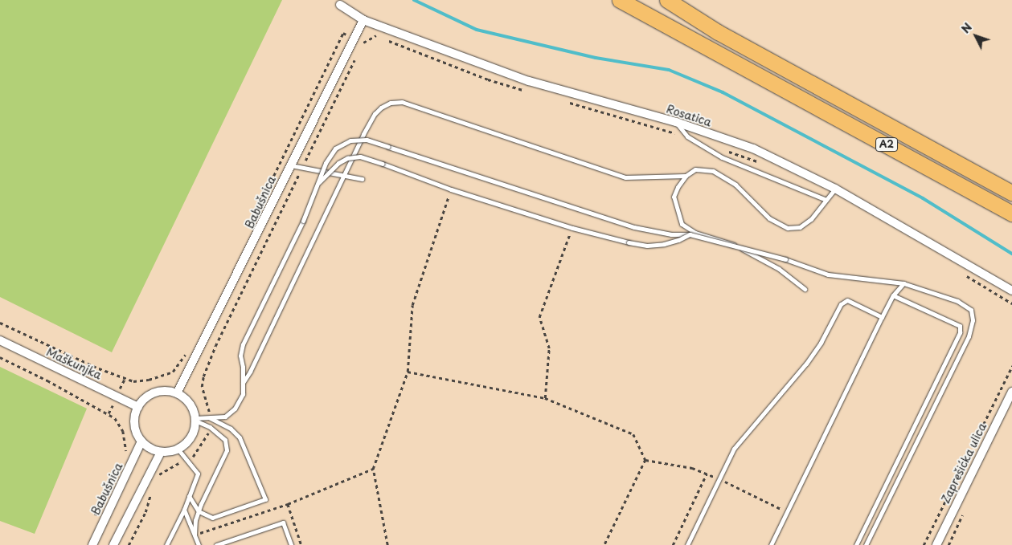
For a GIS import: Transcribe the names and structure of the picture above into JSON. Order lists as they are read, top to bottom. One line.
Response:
{"streets":{"highway":["A2"],"street":["Rosatica","Babušnica","Maškunjka","Zaprešićka ulica"]},"crossings":[["Rosatica","Babušnica"],["Babušnica","Maškunjka"]],"north":"top left"}
